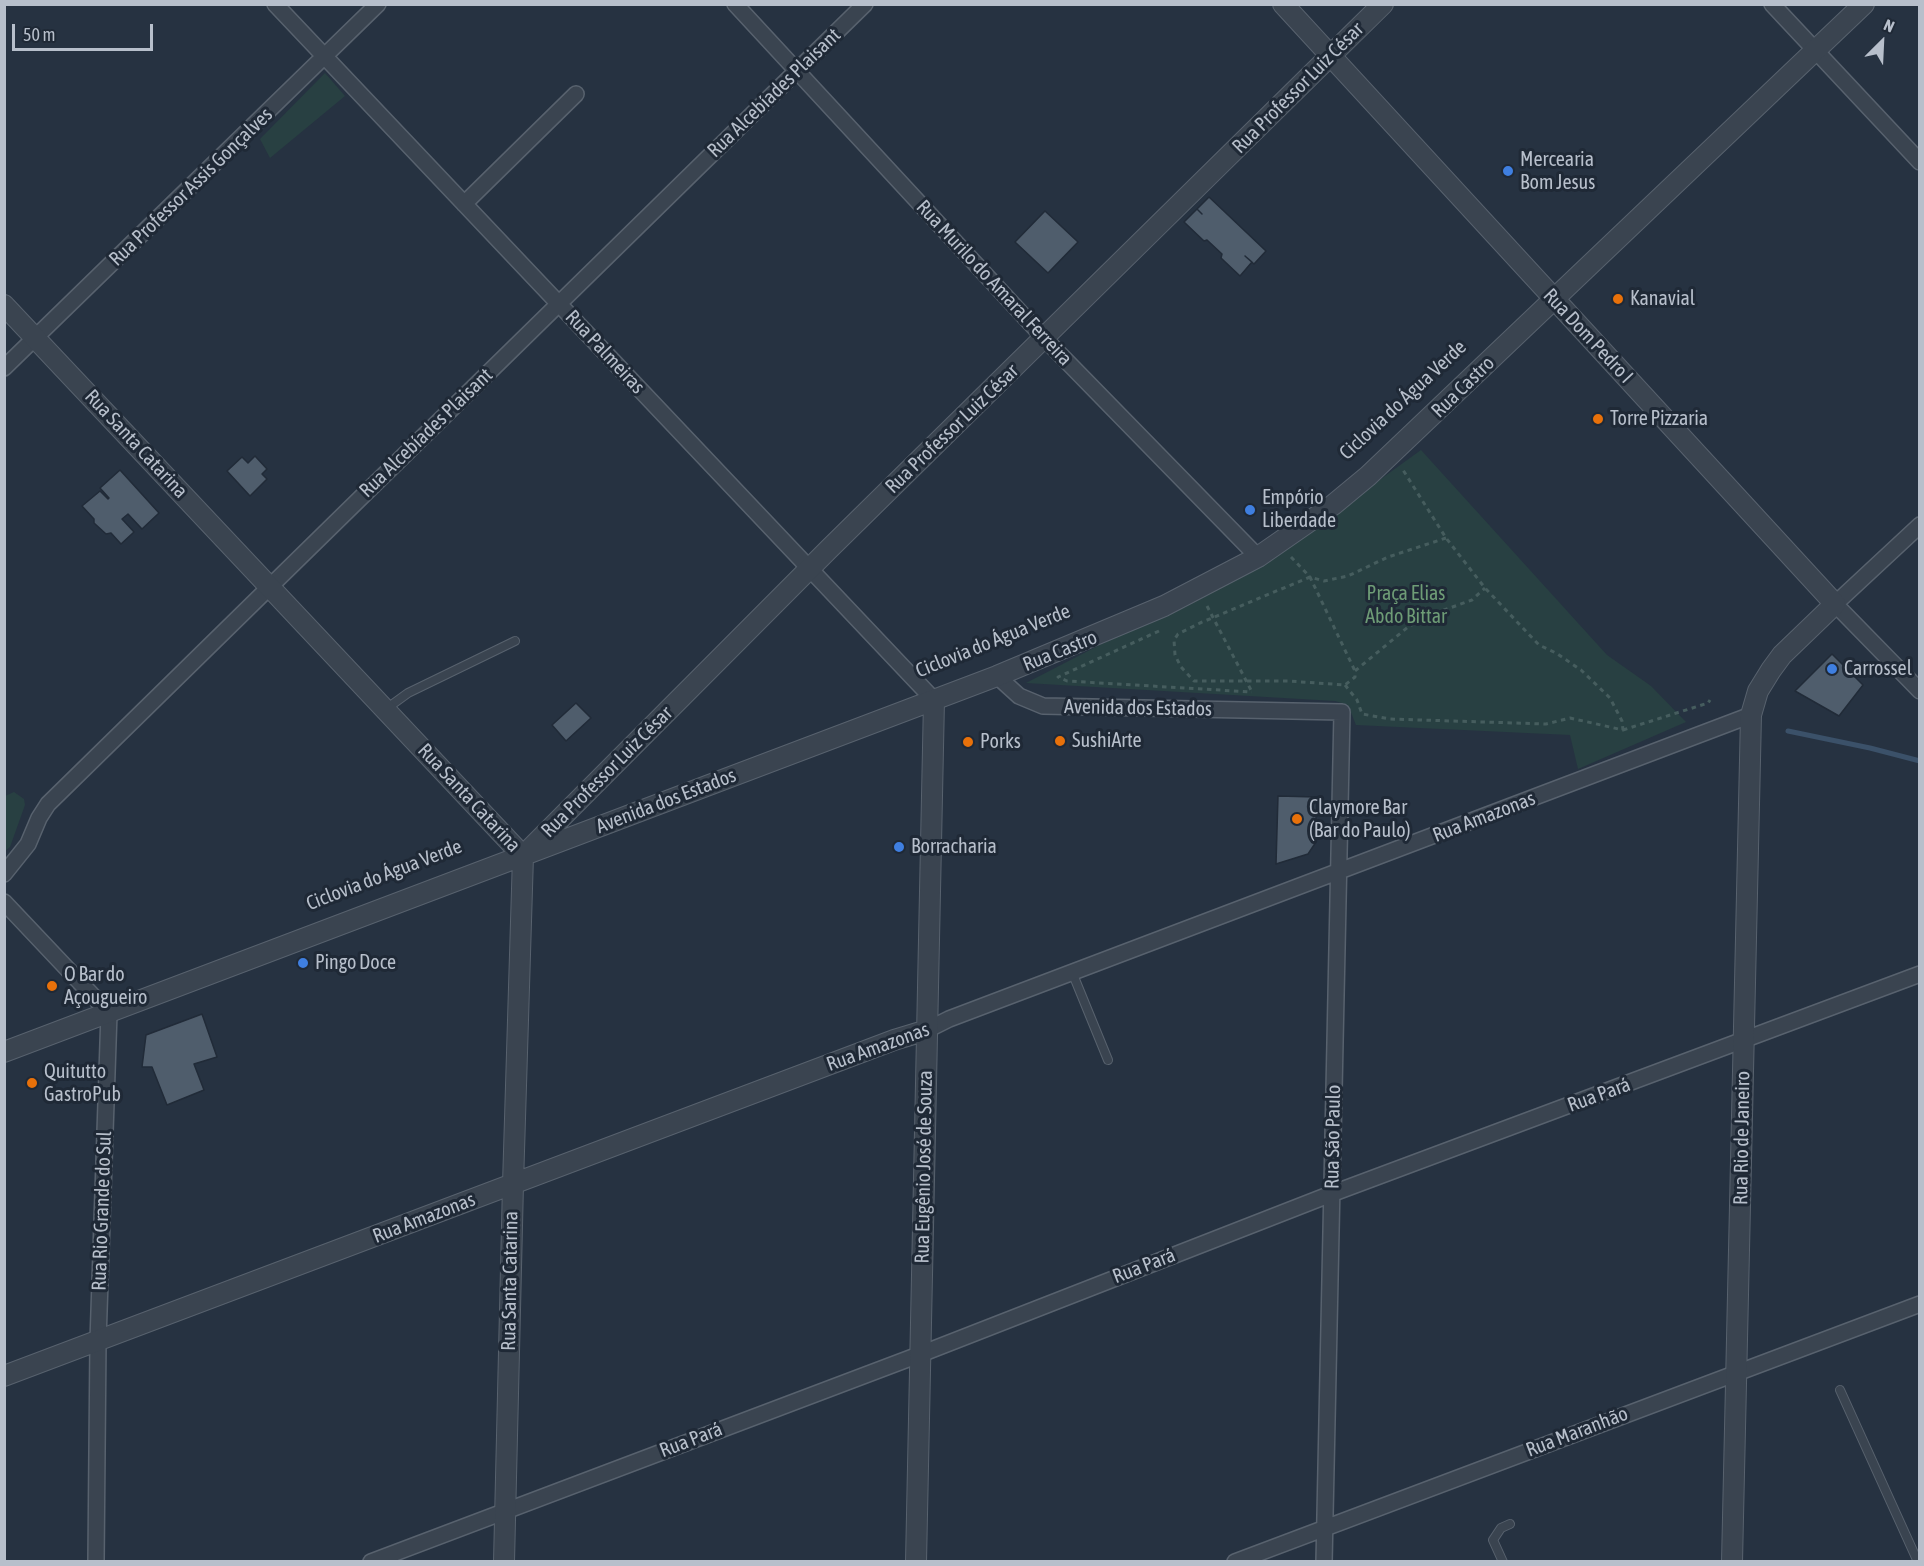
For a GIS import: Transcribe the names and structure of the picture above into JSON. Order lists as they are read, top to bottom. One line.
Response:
{"streets":{"street":["Rua Professor Luiz César","Rua Alcebíades Plaisant","Rua Professor Assis Gonçalves","Rua Murilo do Amaral Ferreira","Rua Dom Pedro I","Rua Palmeiras","Rua Castro","Rua Santa Catarina","Avenida dos Estados","Rua Amazonas","Rua Pará","Rua São Paulo","Rua Rio de Janeiro","Rua Eugênio José de Souza","Rua Rio Grande do Sul","Rua Maranhão"]},"crossings":[["Rua Professor Luiz César","Rua Murilo do Amaral Ferreira"],["Rua Professor Luiz César","Rua Dom Pedro I"],["Rua Professor Luiz César","Rua Palmeiras"],["Rua Professor Luiz César","Rua Santa Catarina"],["Rua Professor Luiz César","Avenida dos Estados"],["Rua Alcebíades Plaisant","Rua Murilo do Amaral Ferreira"],["Rua Alcebíades Plaisant","Rua Palmeiras"],["Rua Alcebíades Plaisant","Rua Santa Catarina"],["Rua Professor Assis Gonçalves","Rua Palmeiras"],["Rua Professor Assis Gonçalves","Rua Santa Catarina"],["Rua Murilo do Amaral Ferreira","Rua Castro"],["Rua Dom Pedro I","Rua Castro"],["Rua Dom Pedro I","Rua Rio de Janeiro"],["Rua Palmeiras","Avenida dos Estados"],["Rua Palmeiras","Rua Eugênio José de Souza"],["Rua Castro","Avenida dos Estados"],["Rua Santa Catarina","Avenida dos Estados"],["Rua Santa Catarina","Rua Amazonas"],["Rua Santa Catarina","Rua Pará"],["Avenida dos Estados","Rua São Paulo"],["Avenida dos Estados","Rua Eugênio José de Souza"],["Avenida dos Estados","Rua Rio Grande do Sul"],["Rua Amazonas","Rua São Paulo"],["Rua Amazonas","Rua Rio de Janeiro"],["Rua Amazonas","Rua Eugênio José de Souza"],["Rua Amazonas","Rua Rio Grande do Sul"],["Rua Pará","Rua São Paulo"],["Rua Pará","Rua Rio de Janeiro"],["Rua Pará","Rua Eugênio José de Souza"],["Rua São Paulo","Rua Maranhão"],["Rua Rio de Janeiro","Rua Maranhão"]],"parks":["Praça Elias Abdo Bittar"],"places":["Mercearia Bom Jesus","Kanavial","Torre Pizzaria","Empório Liberdade","Carrossel","SushiArte","Porks","Claymore Bar (Bar do Paulo)","Borracharia","Pingo Doce","O Bar do Açougueiro","Quitutto GastroPub"],"scale_bar":"50 m","north":"top right"}
